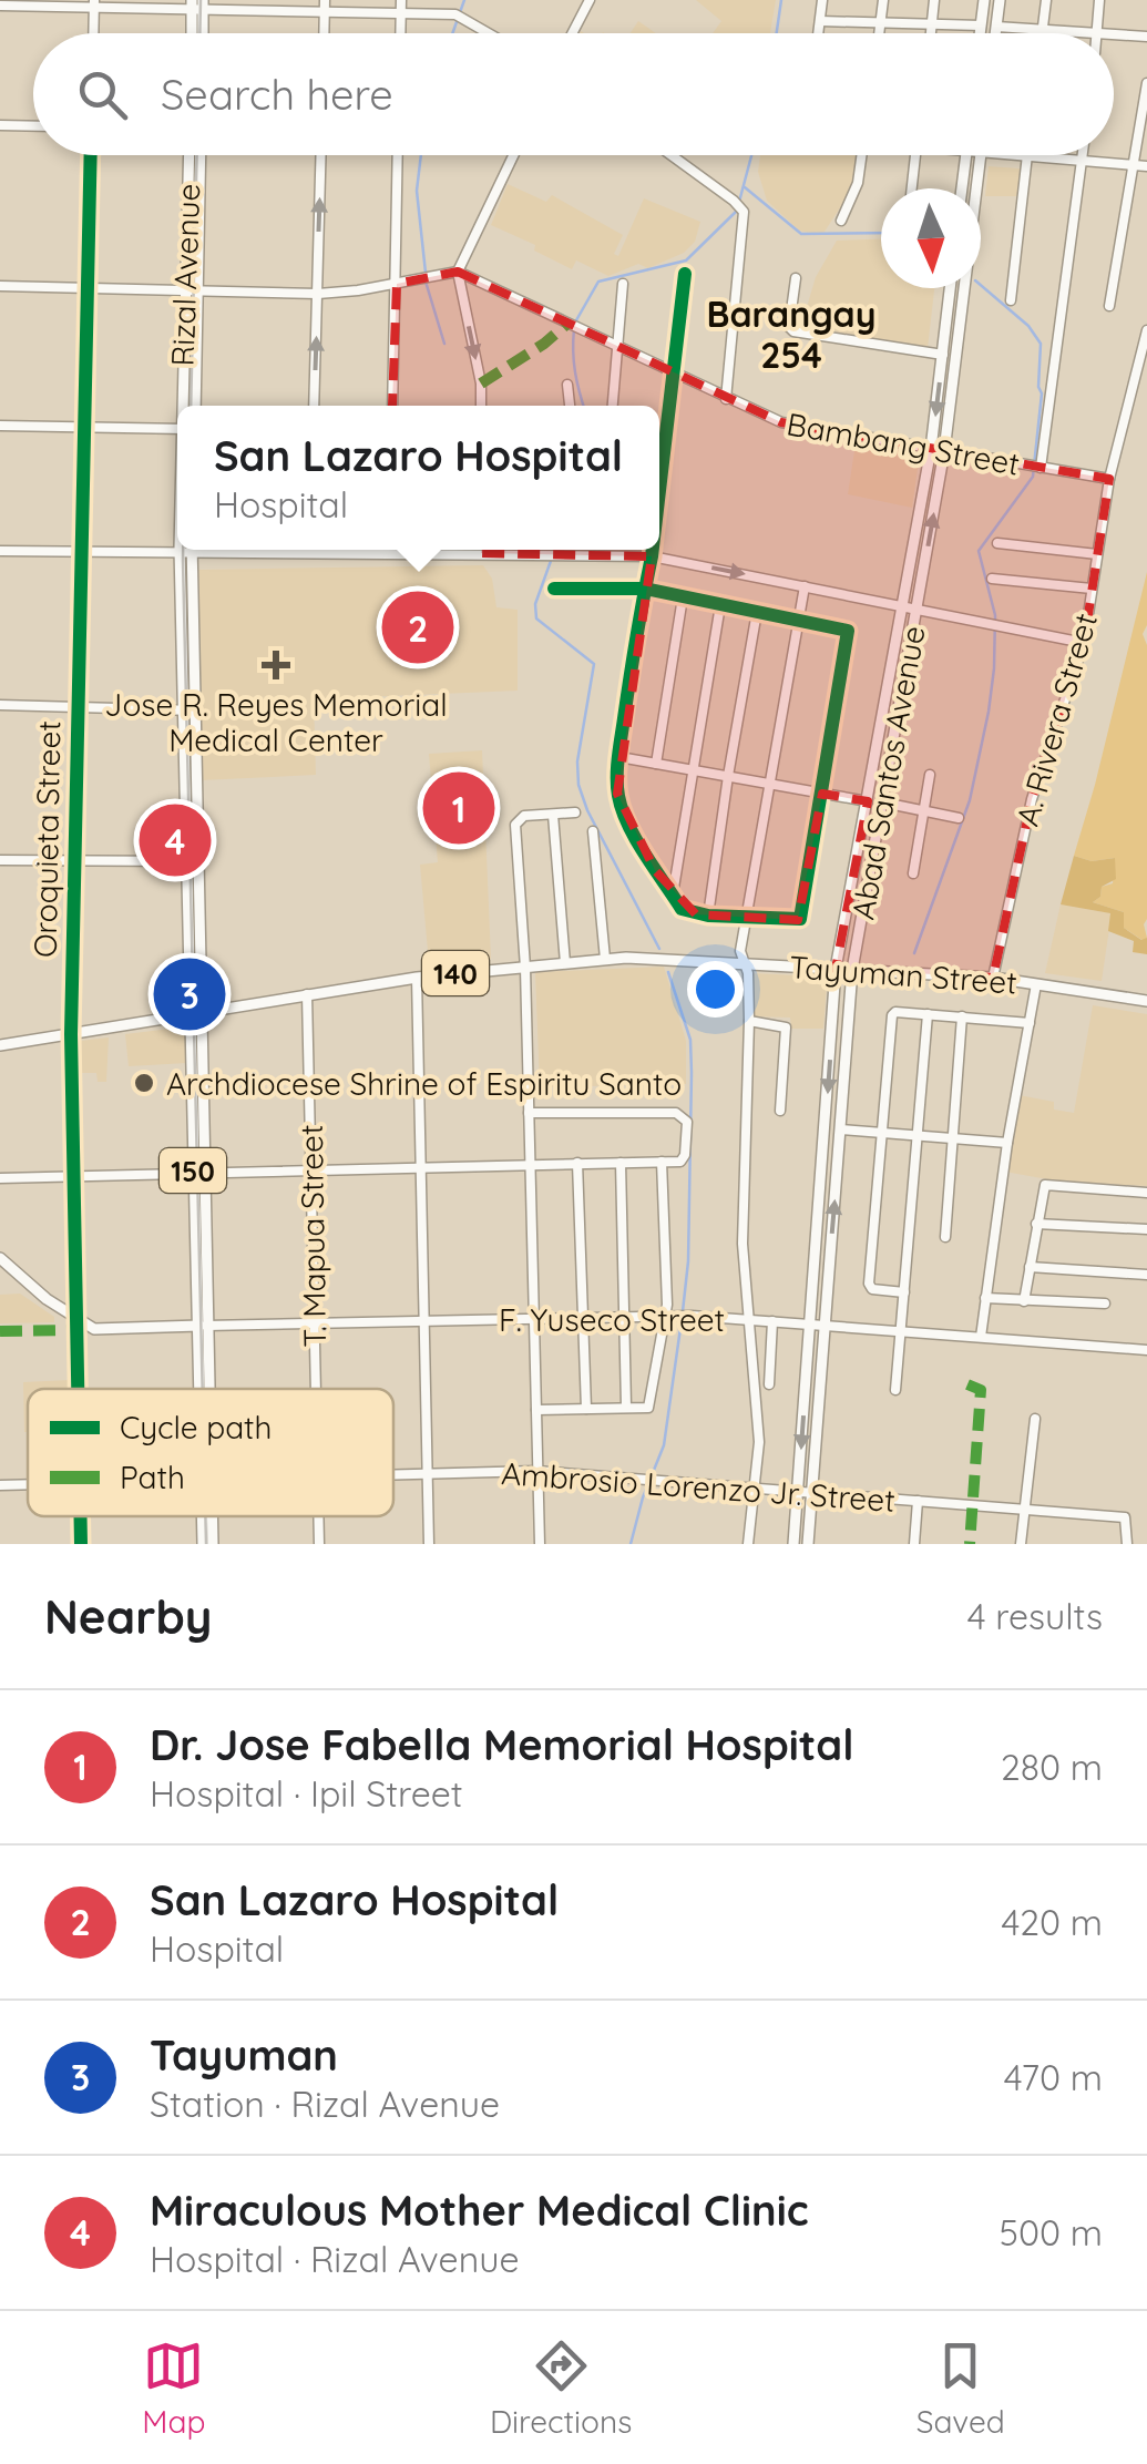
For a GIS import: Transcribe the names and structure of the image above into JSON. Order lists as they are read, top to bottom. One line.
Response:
{"streets":{"main road":["Rizal Avenue","Abad Santos Avenue","140","Tayuman Street","150","F. Yuseco Street"],"street":["Bambang Street","A. Rivera Street","Oroquieta Street","T. Mapua Street","Ambrosio Lorenzo Jr. Street"]},"crossings":[["Rizal Avenue","Tayuman Street"],["Rizal Avenue","F. Yuseco Street"],["Bambang Street","A. Rivera Street"],["Bambang Street","Abad Santos Avenue"],["A. Rivera Street","Tayuman Street"],["Abad Santos Avenue","Tayuman Street"],["Abad Santos Avenue","F. Yuseco Street"],["Abad Santos Avenue","Ambrosio Lorenzo Jr. Street"],["Oroquieta Street","Tayuman Street"],["Oroquieta Street","F. Yuseco Street"],["Tayuman Street","T. Mapua Street"],["T. Mapua Street","F. Yuseco Street"]],"districts":["Barangay 254"],"places":{"health":["Jose R. Reyes Memorial Medical Center"],"other":["Archdiocese Shrine of Espiritu Santo"]},"legend":["Cycle path","Path"],"north":"bottom","page":{"search":"Search here","popup":["San Lazaro Hospital","Hospital"],"pins":["2","1","4","3"],"heading":["Nearby","4 results"],"list":[{"mark":"1","name":"Dr. Jose Fabella Memorial Hospital","note":"Hospital · Ipil Street","value":"280 m"},{"mark":"2","name":"San Lazaro Hospital","note":"Hospital","value":"420 m"},{"mark":"3","name":"Tayuman","note":"Station · Rizal Avenue","value":"470 m"},{"mark":"4","name":"Miraculous Mother Medical Clinic","note":"Hospital · Rizal Avenue","value":"500 m"}],"nav":["Map","Directions","Saved"]}}
